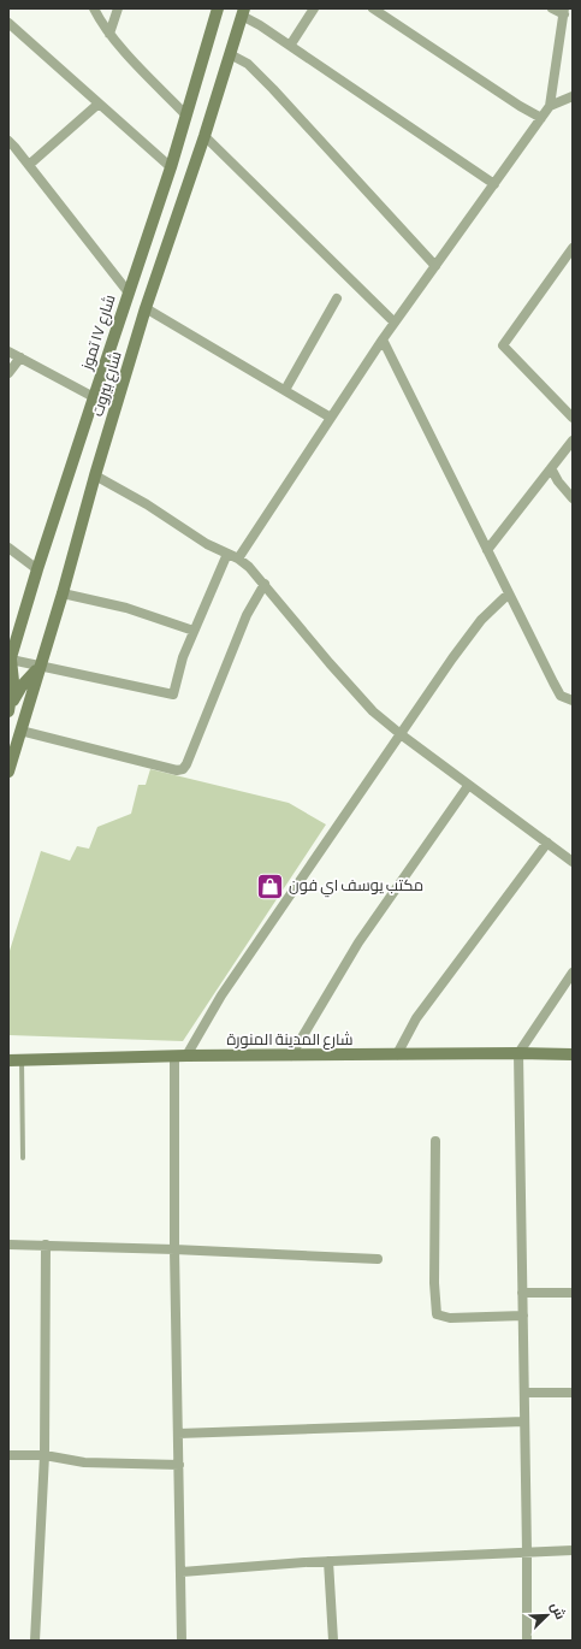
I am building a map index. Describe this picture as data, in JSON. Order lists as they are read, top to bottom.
{
  "streets": {
    "main road": ["شارع ١٧ تموز", "شارع بيروت", "شارع المدينة المنورة"]
  },
  "places": {
    "shop": ["مكتب يوسف اي فون"]
  },
  "north": "top right"
}
